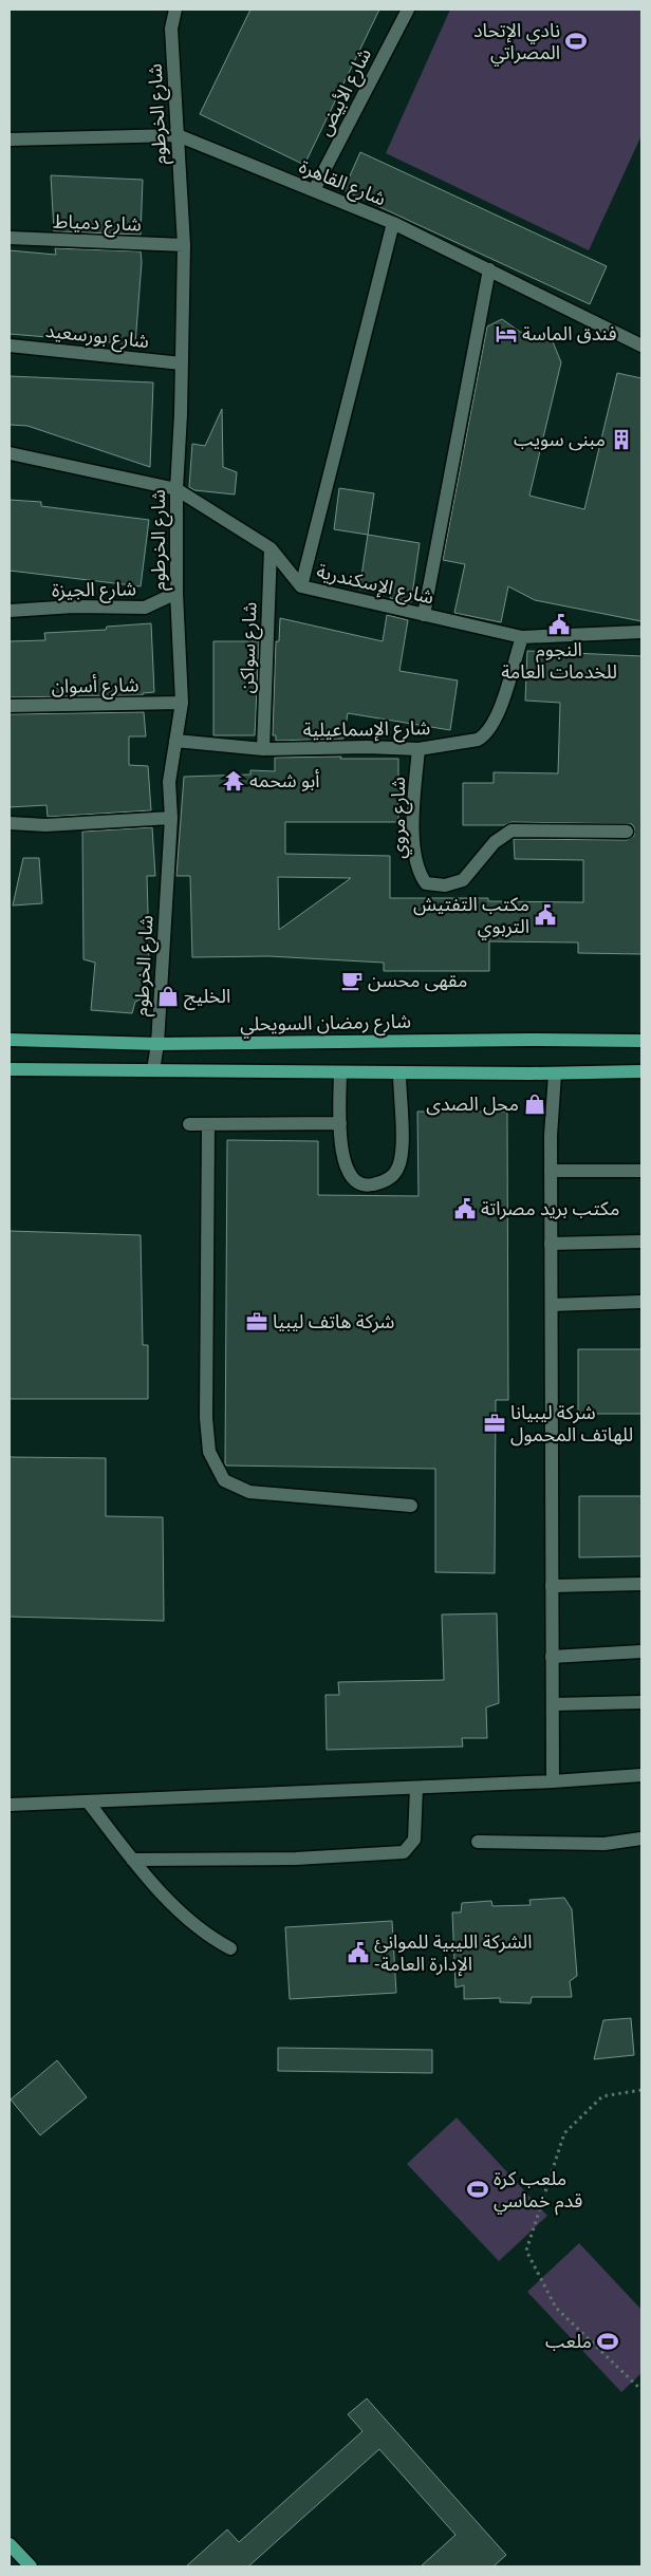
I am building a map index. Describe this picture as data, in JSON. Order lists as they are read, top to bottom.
{
  "streets": {
    "main road": ["شارع رمضان السويحلي"],
    "street": [
      "شارع الأبيض",
      "شارع الخرطوم",
      "شارع القاهرة",
      "شارع دمياط",
      "شارع بورسعيد",
      "شارع الإسكندرية",
      "شارع الجيزة",
      "شارع سواكن",
      "شارع أسوان",
      "شارع الإسماعيلية",
      "شارع مروي"
    ]
  },
  "crossings": [
    ["شارع الأبيض", "شارع القاهرة"],
    ["شارع الخرطوم", "شارع القاهرة"],
    ["شارع الخرطوم", "شارع دمياط"],
    ["شارع الخرطوم", "شارع بورسعيد"],
    ["شارع الخرطوم", "شارع الإسكندرية"],
    ["شارع الخرطوم", "شارع الجيزة"],
    ["شارع الخرطوم", "شارع أسوان"],
    ["شارع الخرطوم", "شارع الإسماعيلية"],
    ["شارع الخرطوم", "شارع رمضان السويحلي"],
    ["شارع الإسكندرية", "شارع سواكن"],
    ["شارع الإسكندرية", "شارع الإسماعيلية"],
    ["شارع سواكن", "شارع الإسماعيلية"],
    ["شارع الإسماعيلية", "شارع مروي"]
  ],
  "places": {
    "sports": ["نادي الإتحاد المصراتي", "ملعب كرة قدم خماسي", "ملعب"],
    "hotel": ["فندق الماسة"],
    "building": ["مبنى سويب"],
    "public building": [
      "النجوم للخدمات العامة",
      "مكتب التفتيش التربوي",
      "مكتب بريد مصراتة",
      "الشركة الليبية للموانئ -الإدارة العامة"
    ],
    "temple": ["أبو شحمه"],
    "cafe": ["مقهى محسن"],
    "shop": ["الخليج", "محل الصدى"],
    "office": ["شركة هاتف ليبيا", "شركة ليبيانا للهاتف المحمول"]
  }
}
